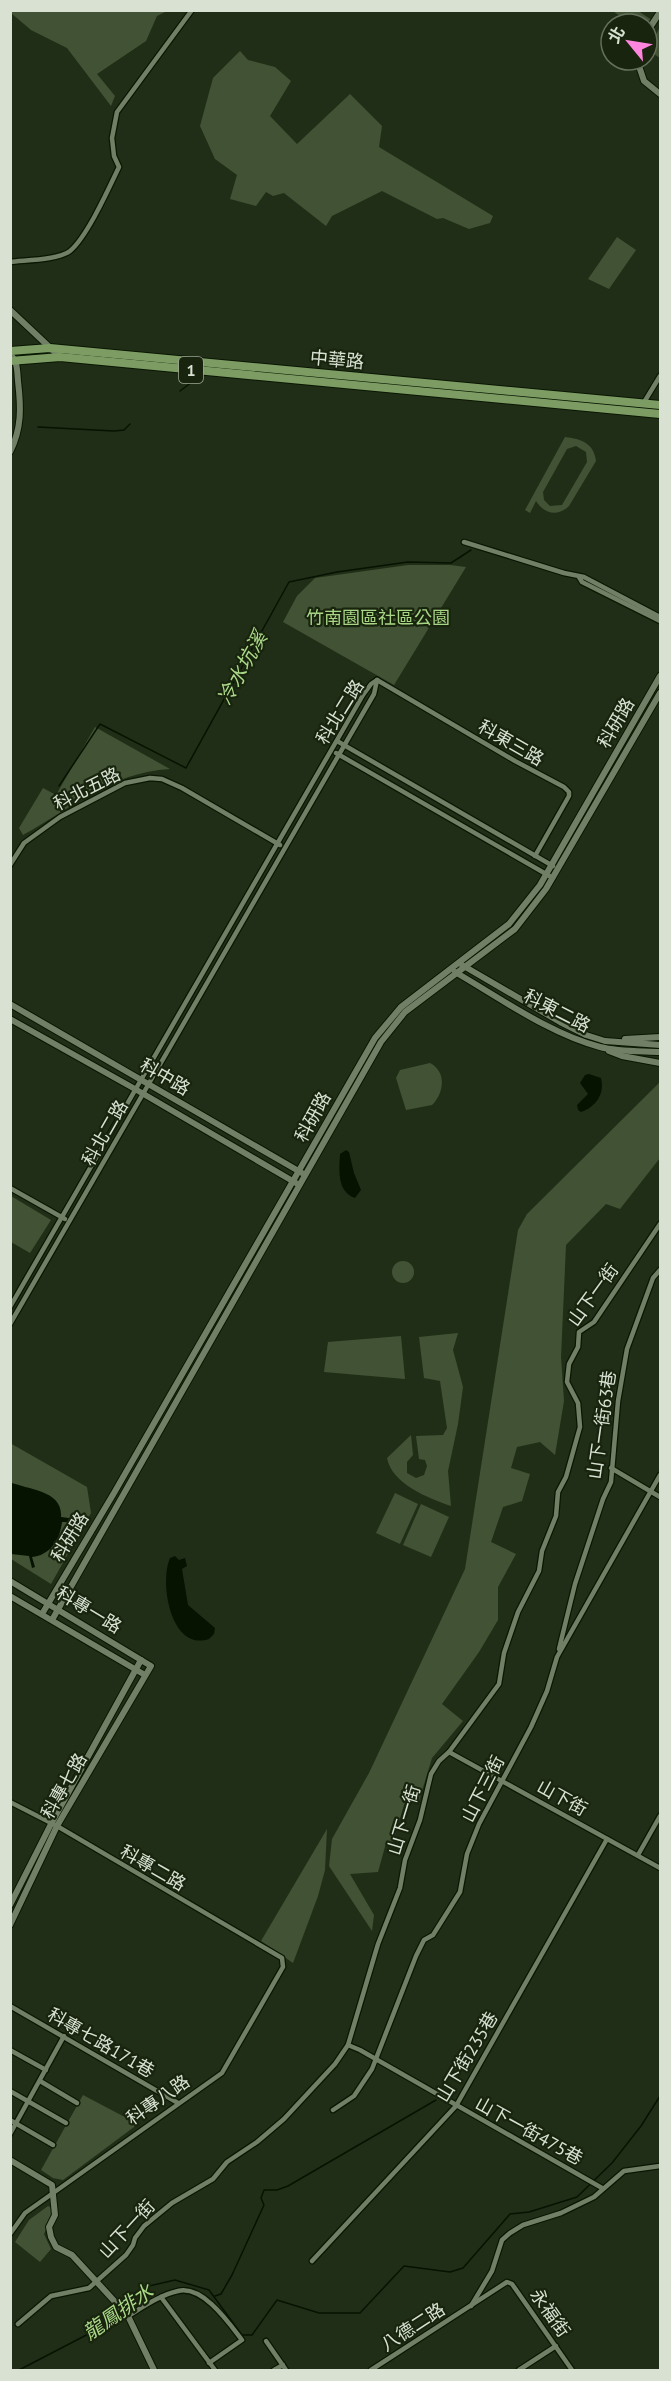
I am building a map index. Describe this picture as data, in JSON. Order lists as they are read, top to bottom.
{
  "streets": {
    "main road": ["中華路", "1"],
    "street": [
      "科北二路",
      "科研路",
      "科東三路",
      "科北五路",
      "科東二路",
      "科中路",
      "山下一街",
      "山下一街63巷",
      "科專一路",
      "科專七路",
      "山下三街",
      "山下街",
      "科專二路",
      "科專七路171巷",
      "山下街235巷",
      "科專八路",
      "山下一街475巷",
      "永福街",
      "八德二路"
    ]
  },
  "crossings": [
    ["科北二路", "科東三路"],
    ["科北二路", "科北五路"],
    ["科北二路", "科中路"],
    ["科研路", "科東二路"],
    ["科研路", "科中路"],
    ["科研路", "科專一路"],
    ["山下一街", "山下街"],
    ["山下一街", "山下一街475巷"],
    ["山下一街63巷", "山下三街"],
    ["科專一路", "科專七路"],
    ["科專七路", "科專二路"],
    ["山下三街", "山下街"],
    ["山下三街", "山下一街475巷"],
    ["山下街", "山下街235巷"],
    ["科專二路", "科專八路"],
    ["科專七路171巷", "科專八路"],
    ["山下街235巷", "山下一街475巷"],
    ["永福街", "八德二路"]
  ],
  "water": ["冷水坑溪", "龍鳳排水"],
  "parks": ["竹南園區社區公園"],
  "north": "top left"
}
